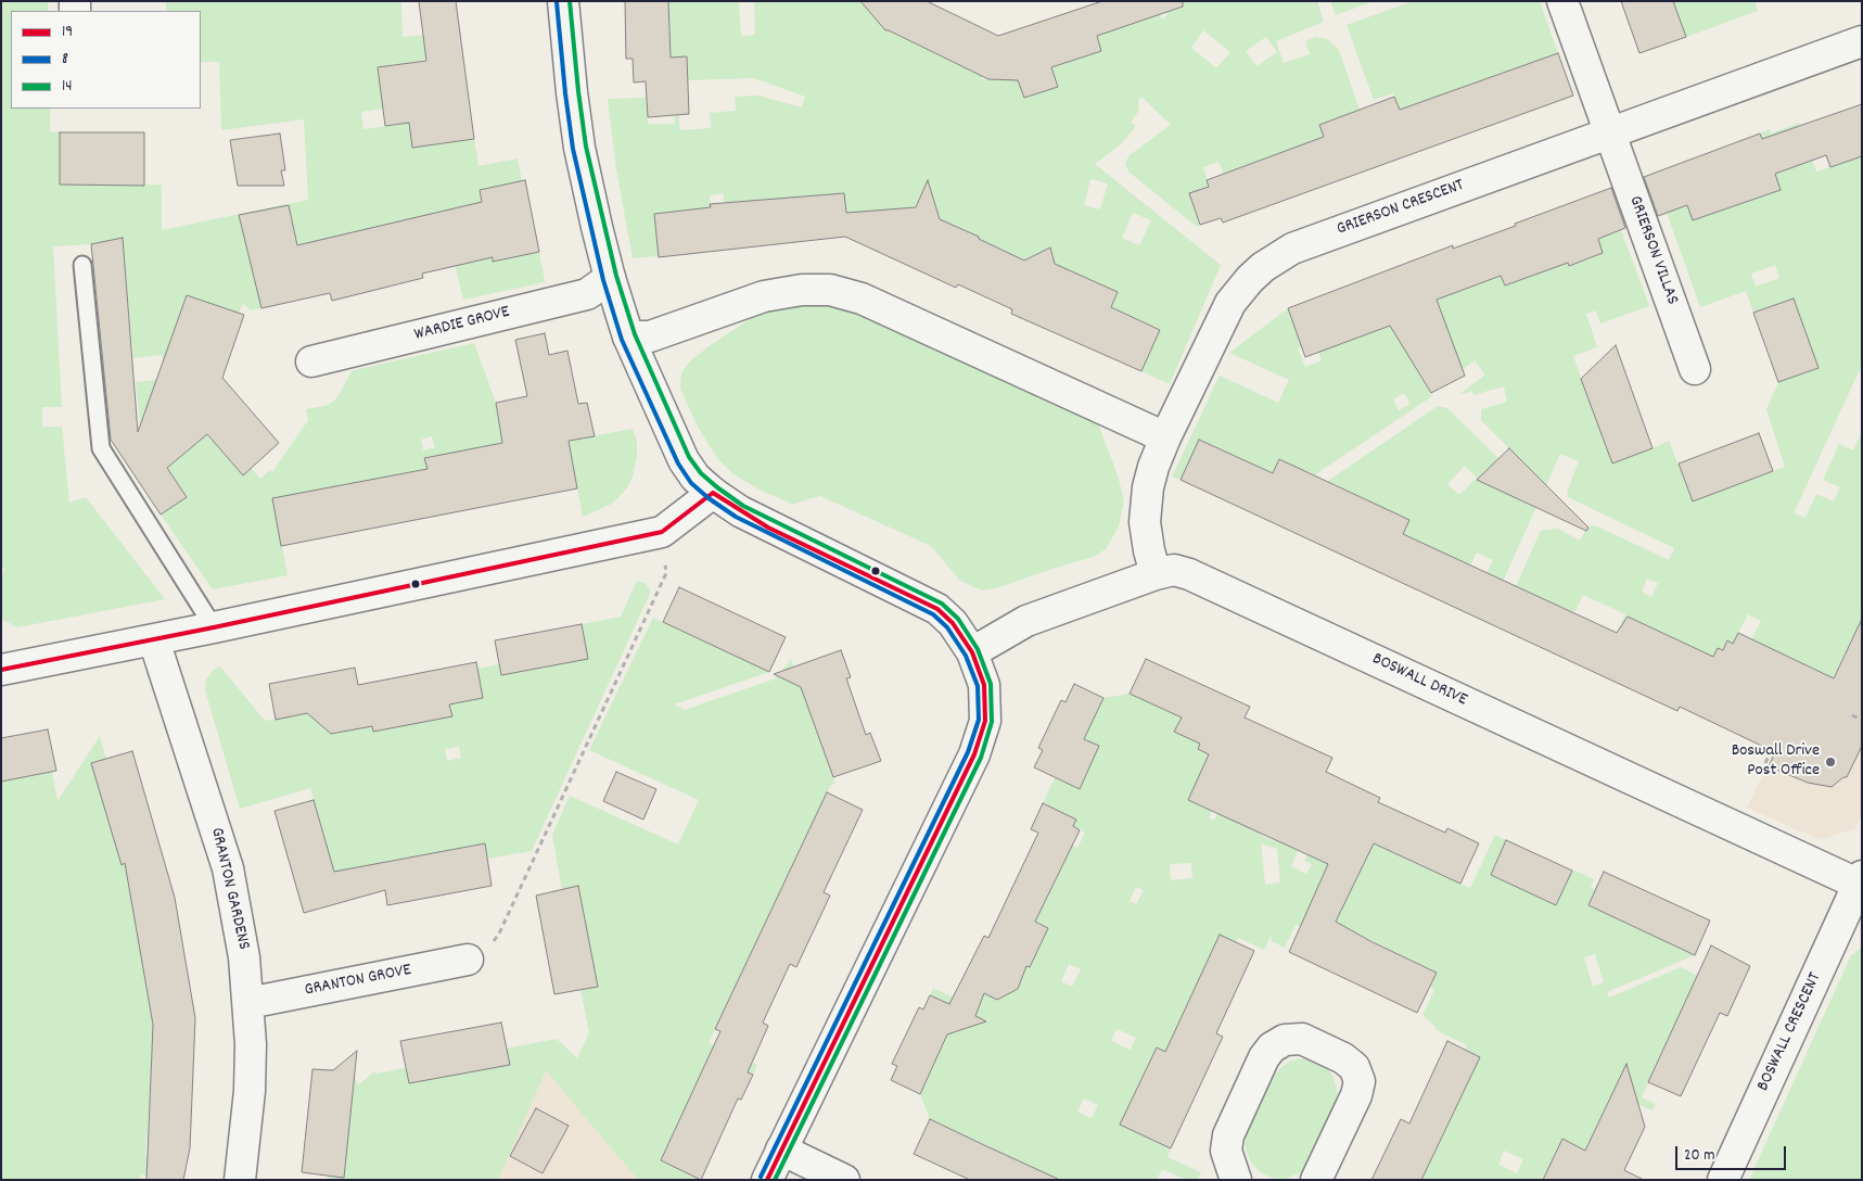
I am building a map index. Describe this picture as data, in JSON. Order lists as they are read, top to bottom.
{
  "streets": {
    "street": [
      "GRIERSON CRESCENT",
      "GRIERSON VILLAS",
      "WARDIE GROVE",
      "BOSWALL DRIVE",
      "GRANTON GARDENS",
      "GRANTON GROVE",
      "BOSWALL CRESCENT"
    ]
  },
  "crossings": [
    ["GRIERSON CRESCENT", "GRIERSON VILLAS"],
    ["GRIERSON CRESCENT", "BOSWALL DRIVE"],
    ["BOSWALL DRIVE", "BOSWALL CRESCENT"],
    ["GRANTON GARDENS", "GRANTON GROVE"]
  ],
  "places": ["Boswall Drive Post Office"],
  "lines": ["transit line 14", "transit line 8", "transit line 19"],
  "legend": ["19", "8", "14"],
  "scale_bar": "20 m"
}
